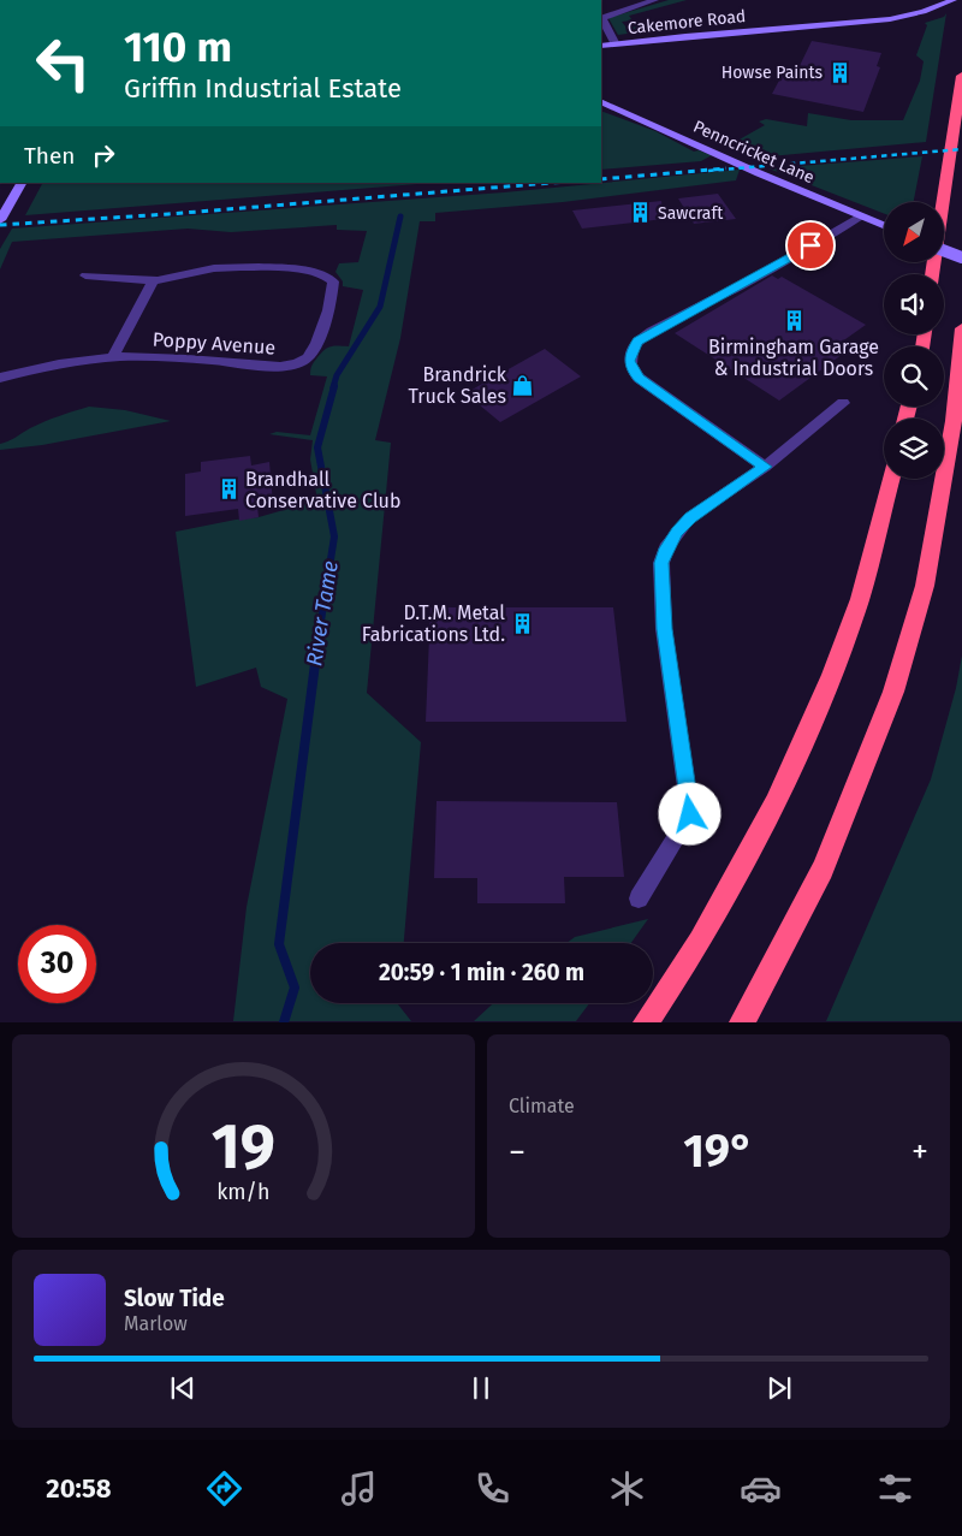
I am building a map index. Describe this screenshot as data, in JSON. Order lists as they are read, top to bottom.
{
  "streets": {
    "main road": ["Cakemore Road", "Penncricket Lane"],
    "street": ["Poppy Avenue"]
  },
  "water": ["River Tame"],
  "places": {
    "building": [
      "Howse Paints",
      "Sawcraft",
      "Birmingham Garage & Industrial Doors",
      "Brandhall Conservative Club",
      "D.T.M. Metal Fabrications Ltd."
    ],
    "shop": ["Brandrick Truck Sales"]
  },
  "north": "bottom left",
  "page": {
    "turn": ["110 m", "Griffin Industrial Estate"],
    "then": "Then",
    "limit": "30",
    "trip": "20:59 · 1 min · 260 m",
    "tile": "Climate",
    "heat": ["−", "19°", "+"],
    "song": ["Slow Tide", "Marlow"],
    "tabs": "20:58",
    "gauge": ["19", "km/h"]
  }
}
